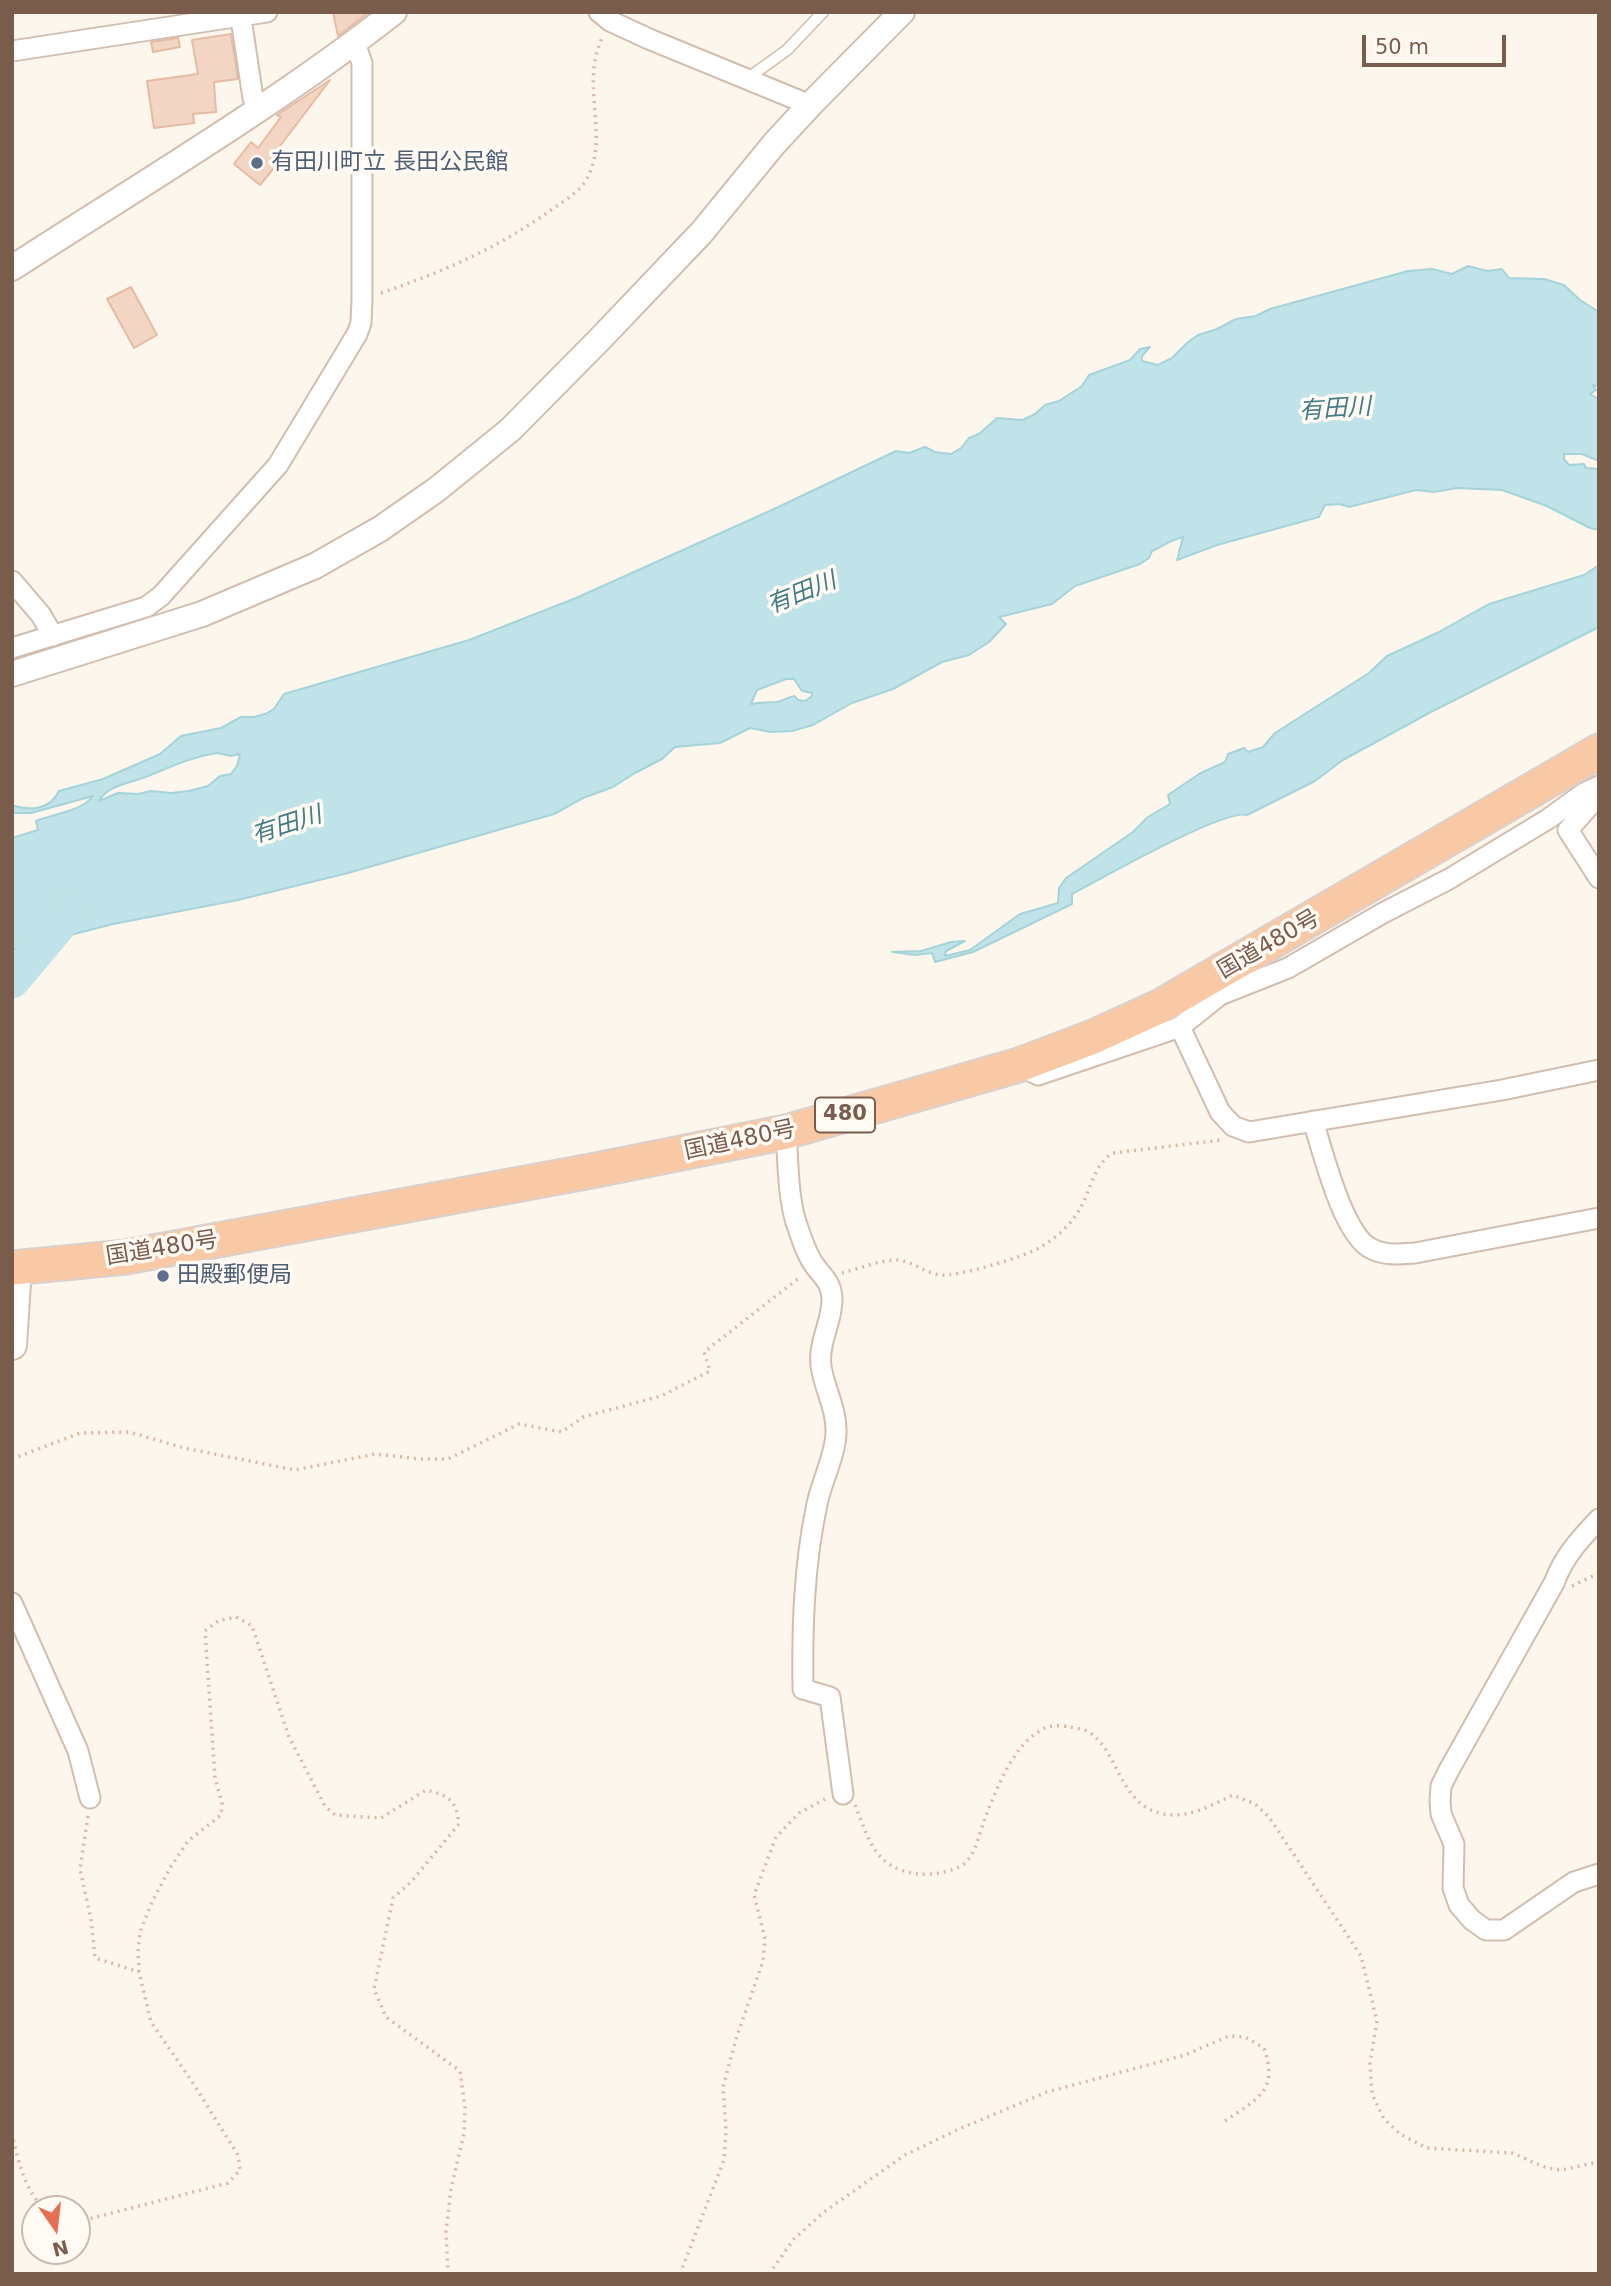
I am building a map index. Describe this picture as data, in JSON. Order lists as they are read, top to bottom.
{
  "streets": {
    "highway": ["国道480号", "480"]
  },
  "water": ["有田川"],
  "places": ["有田川町立 長田公民館", "田殿郵便局"],
  "scale_bar": "50 m",
  "north": "bottom"
}
